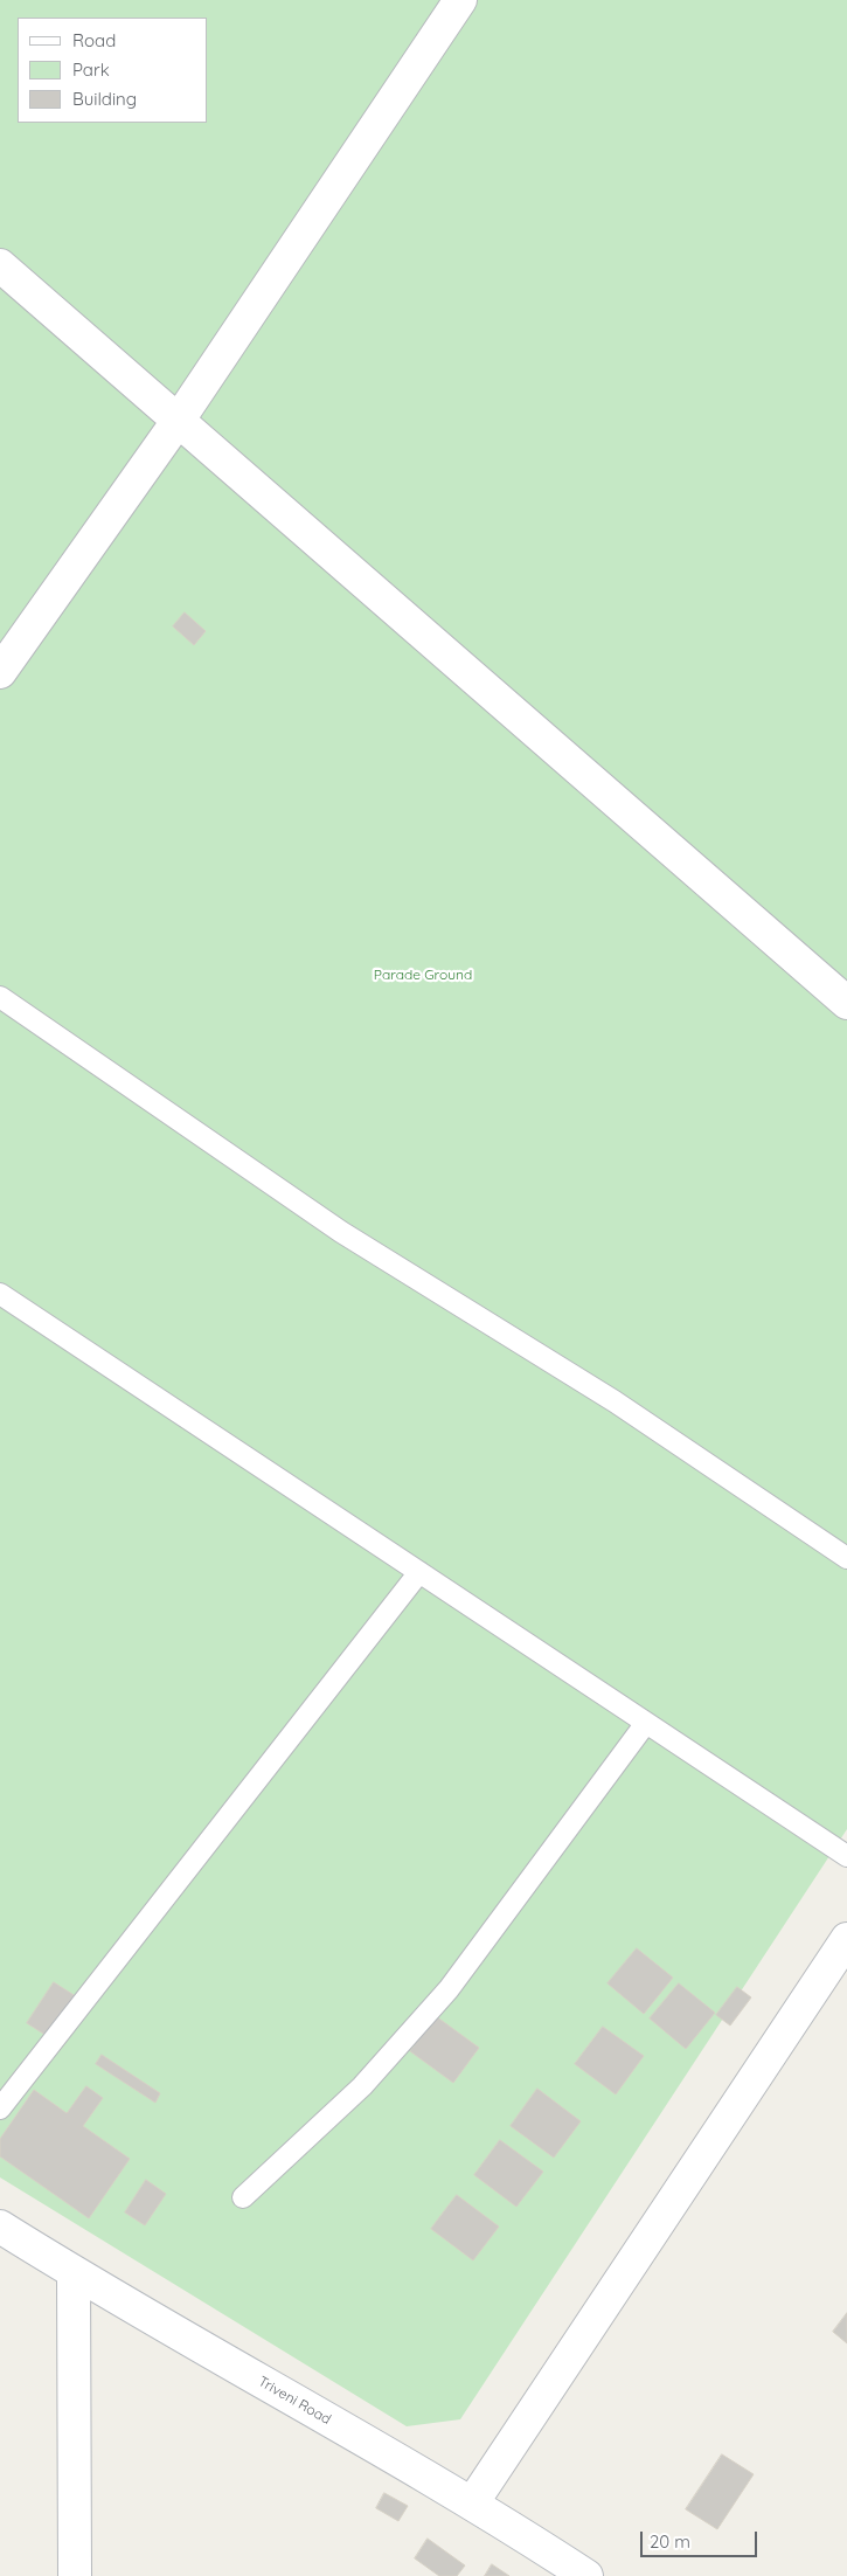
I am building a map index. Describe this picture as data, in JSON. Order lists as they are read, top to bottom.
{
  "streets": {
    "street": ["Triveni Road"]
  },
  "parks": ["Parade Ground"],
  "legend": ["Road", "Park", "Building"],
  "scale_bar": "20 m"
}
